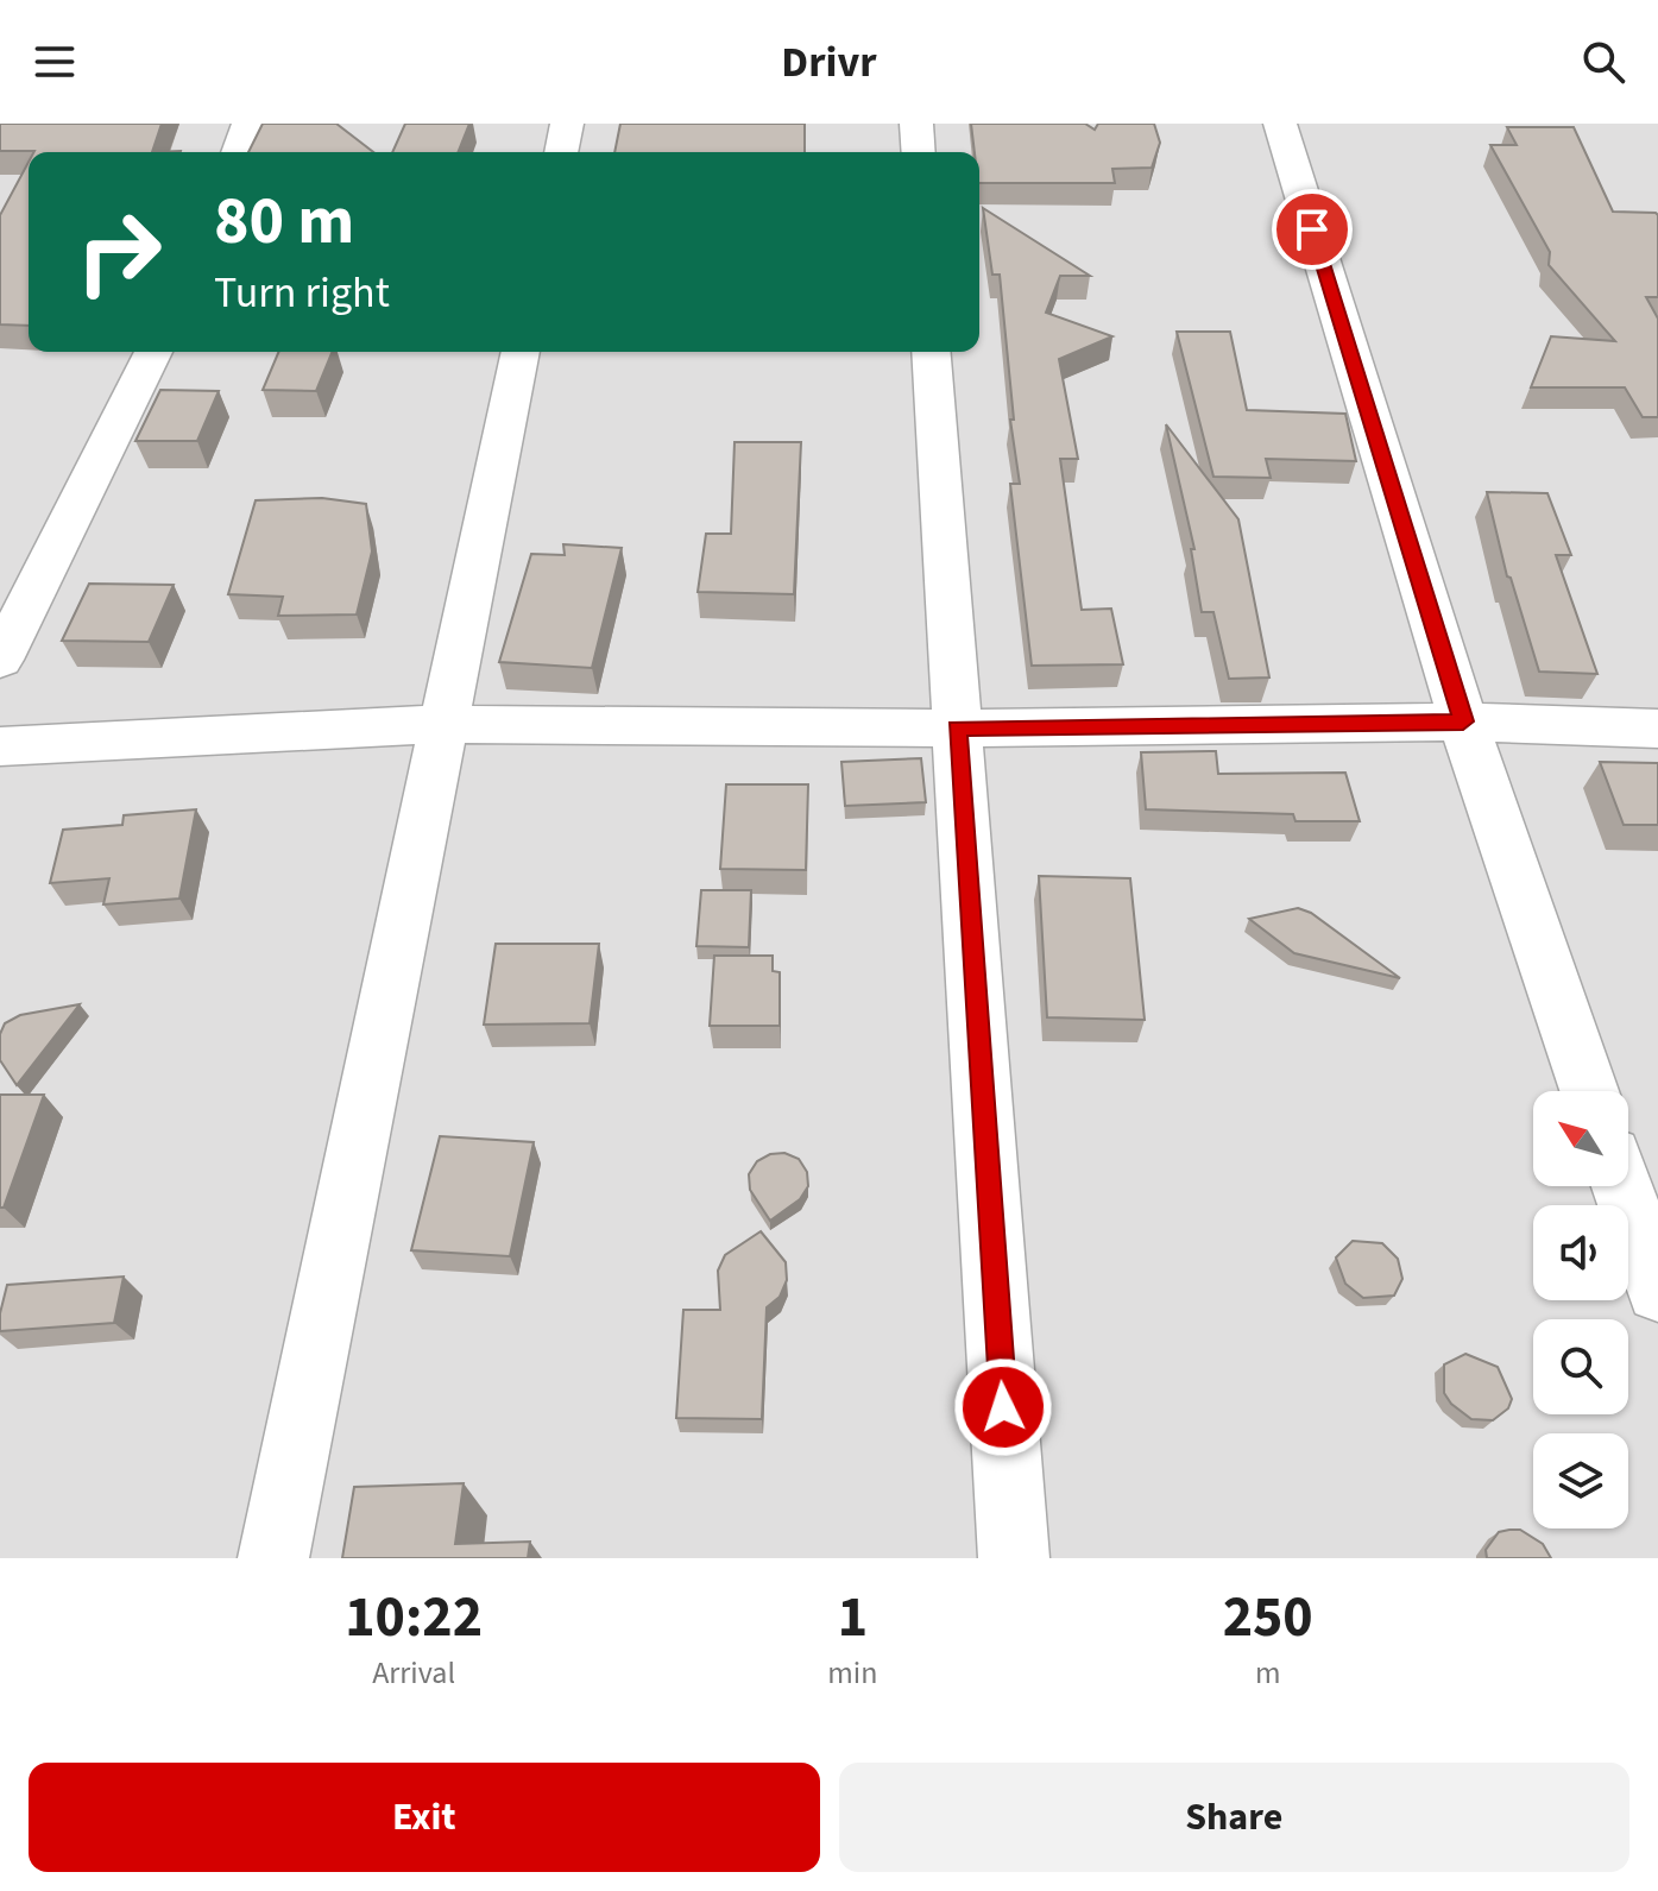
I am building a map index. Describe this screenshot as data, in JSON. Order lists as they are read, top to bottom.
{
  "north": "top left",
  "page": {
    "header": "Drivr",
    "turn": ["80 m", "Turn right"],
    "eta": [
      "10:22",
      "Arrival",
      "1",
      "min",
      "250",
      "m"
    ],
    "buttons": ["Exit", "Share"]
  }
}
